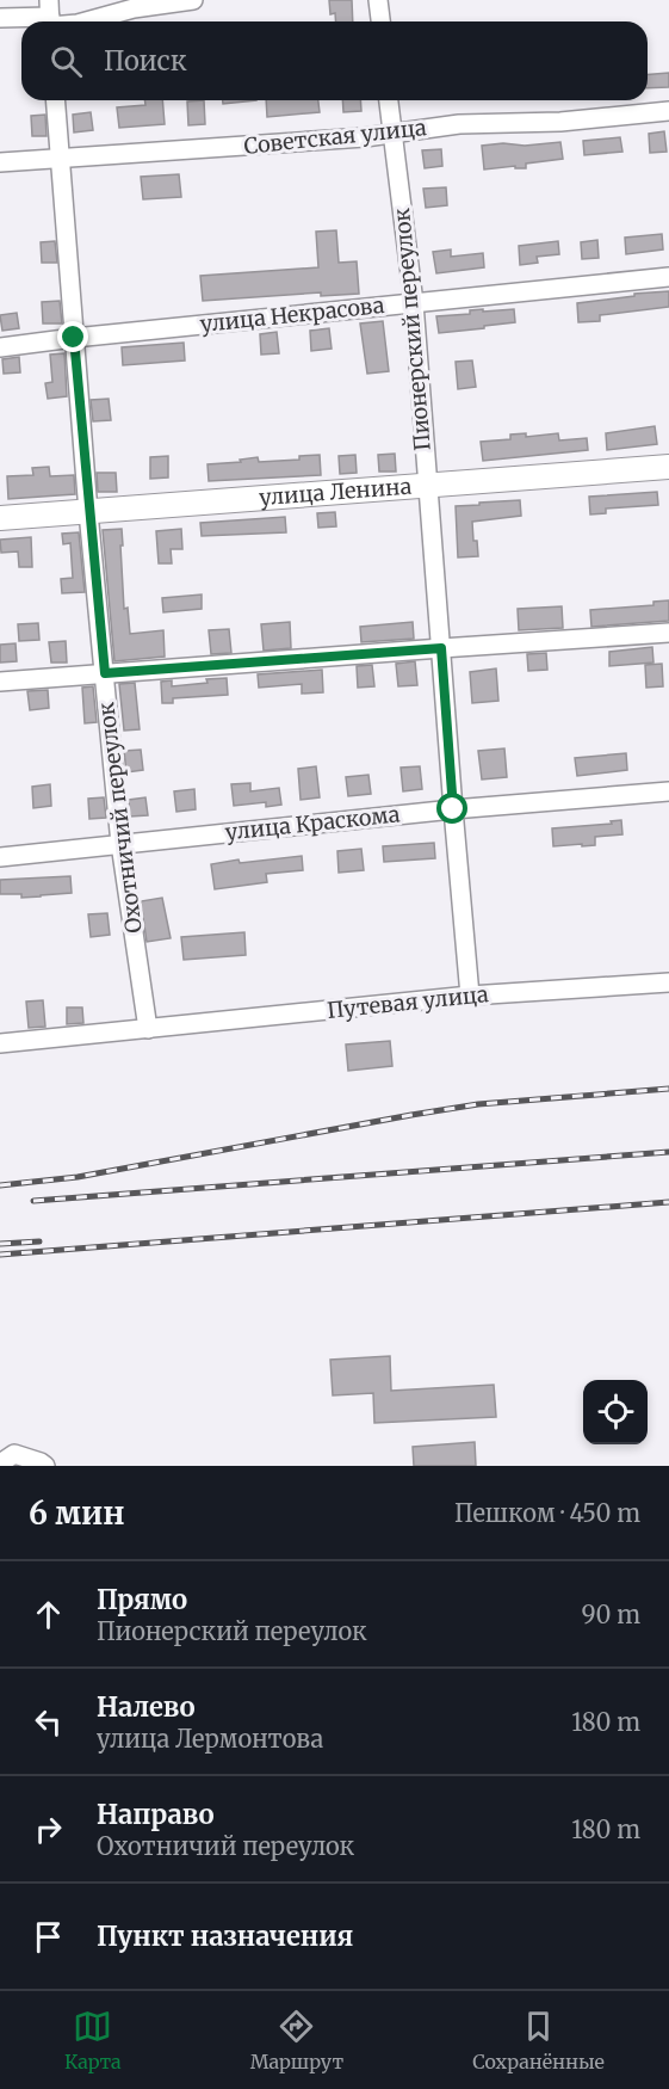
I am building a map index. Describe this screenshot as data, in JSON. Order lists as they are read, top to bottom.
{
  "streets": {
    "main road": ["улица Ленина"],
    "street": [
      "Советская улица",
      "улица Некрасова",
      "Пионерский переулок",
      "Охотничий переулок",
      "улица Краскома",
      "Путевая улица"
    ]
  },
  "crossings": [
    ["Советская улица", "Пионерский переулок"],
    ["Советская улица", "Охотничий переулок"],
    ["улица Некрасова", "Пионерский переулок"],
    ["улица Некрасова", "Охотничий переулок"],
    ["Пионерский переулок", "улица Ленина"],
    ["Пионерский переулок", "улица Краскома"],
    ["Пионерский переулок", "Путевая улица"],
    ["улица Ленина", "Охотничий переулок"],
    ["Охотничий переулок", "улица Краскома"],
    ["Охотничий переулок", "Путевая улица"]
  ],
  "page": {
    "search": "Поиск",
    "heading": ["6 мин", "Пешком · 450 m"],
    "list": [
      ["Прямо", "Пионерский переулок", "90 m"],
      ["Налево", "улица Лермонтова", "180 m"],
      ["Направо", "Охотничий переулок", "180 m"],
      "Пункт назначения"
    ],
    "nav": ["Карта", "Маршрут", "Сохранённые"]
  }
}
